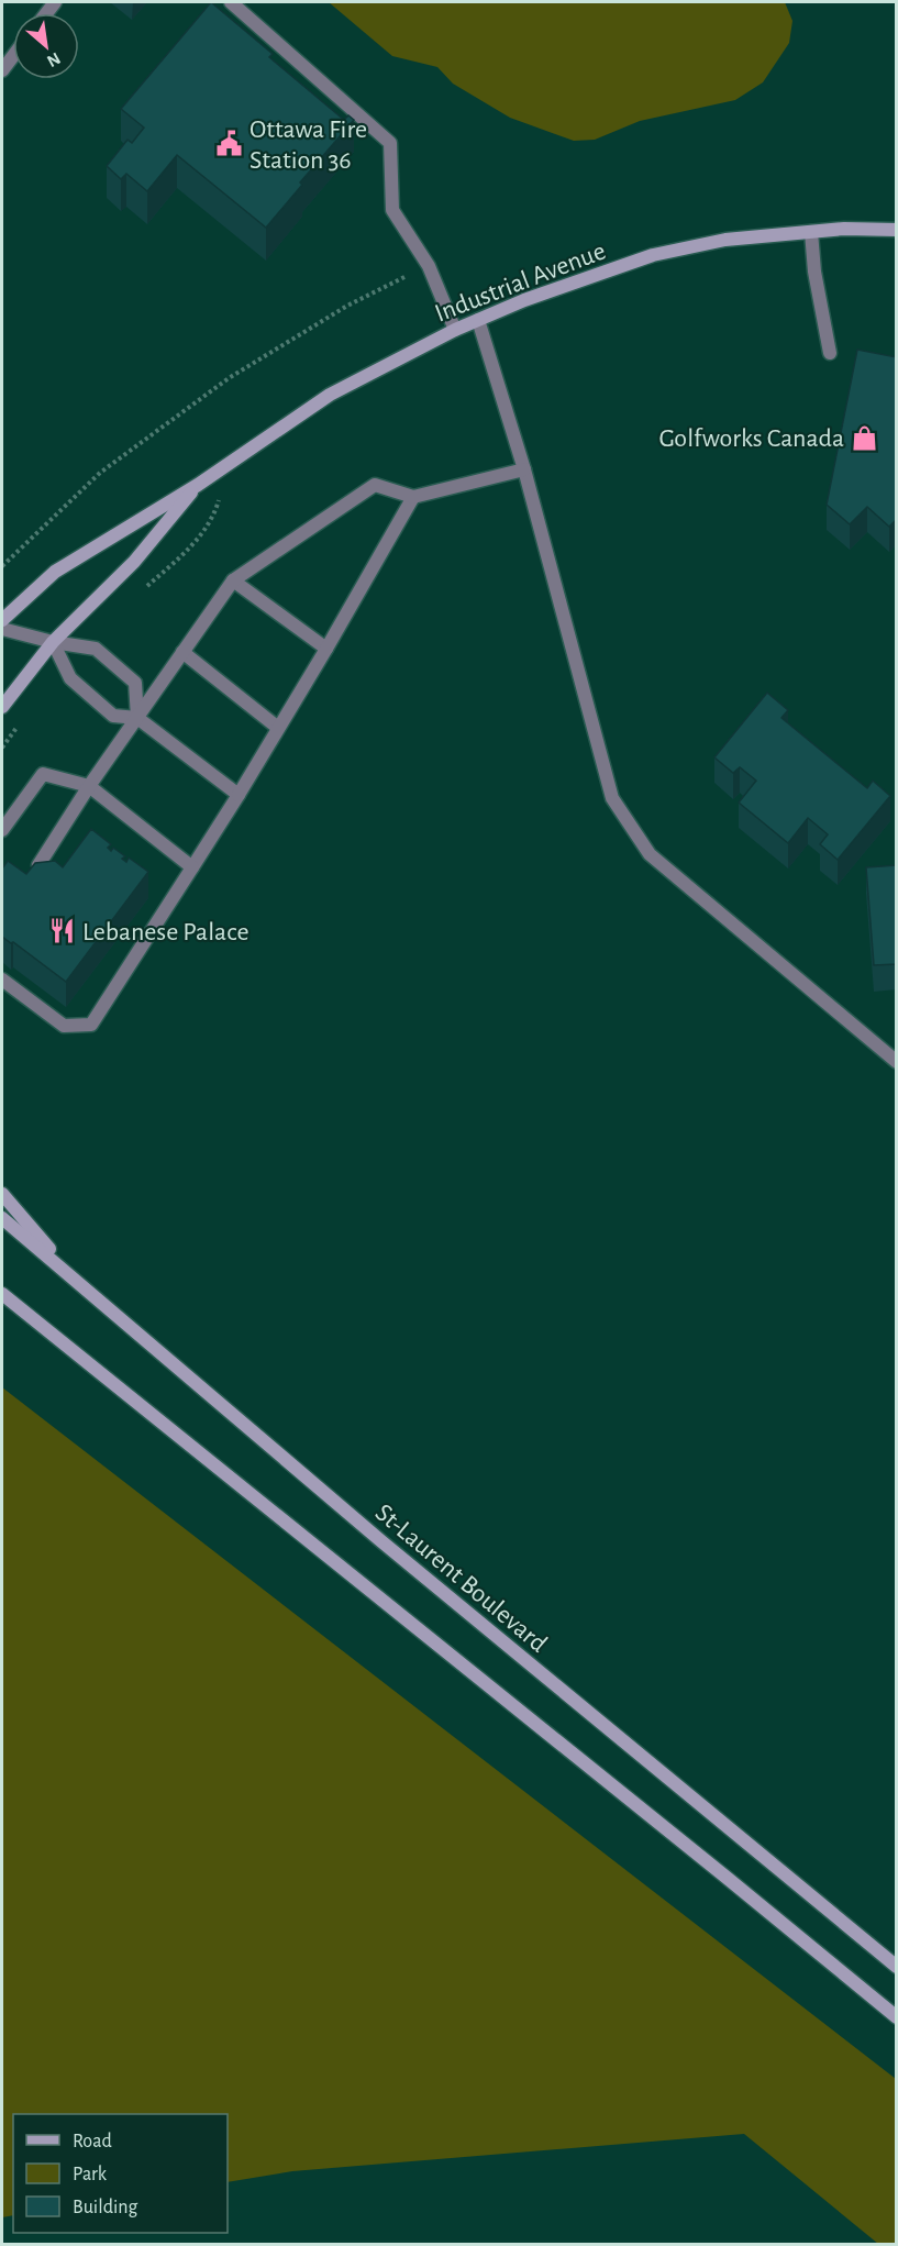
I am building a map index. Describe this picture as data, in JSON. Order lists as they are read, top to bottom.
{
  "streets": {
    "main road": ["Industrial Avenue", "St-Laurent Boulevard"]
  },
  "places": {
    "public building": ["Ottawa Fire Station 36"],
    "shop": ["Golfworks Canada"],
    "restaurant": ["Lebanese Palace"]
  },
  "legend": ["Road", "Park", "Building"],
  "north": "bottom right"
}
